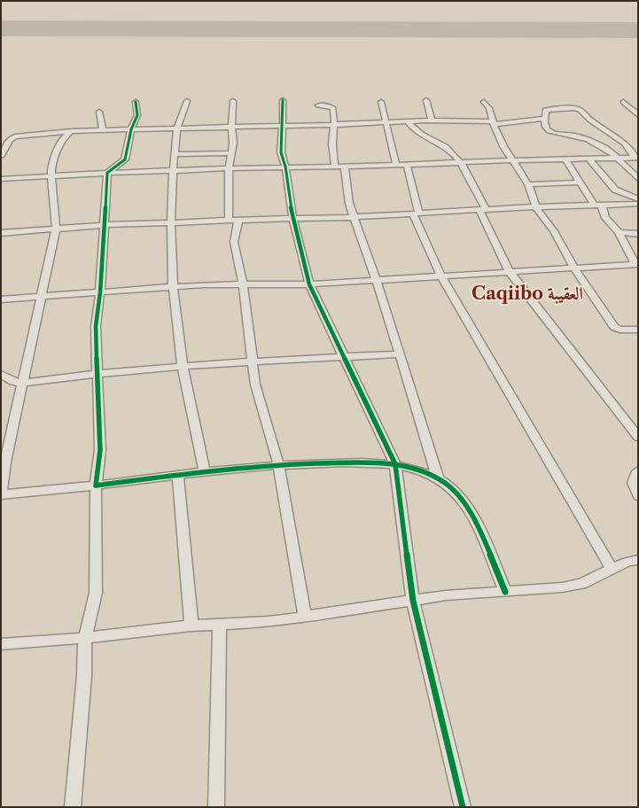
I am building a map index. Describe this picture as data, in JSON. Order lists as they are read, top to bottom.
{
  "districts": ["Caqiibo العقيبة"]
}
